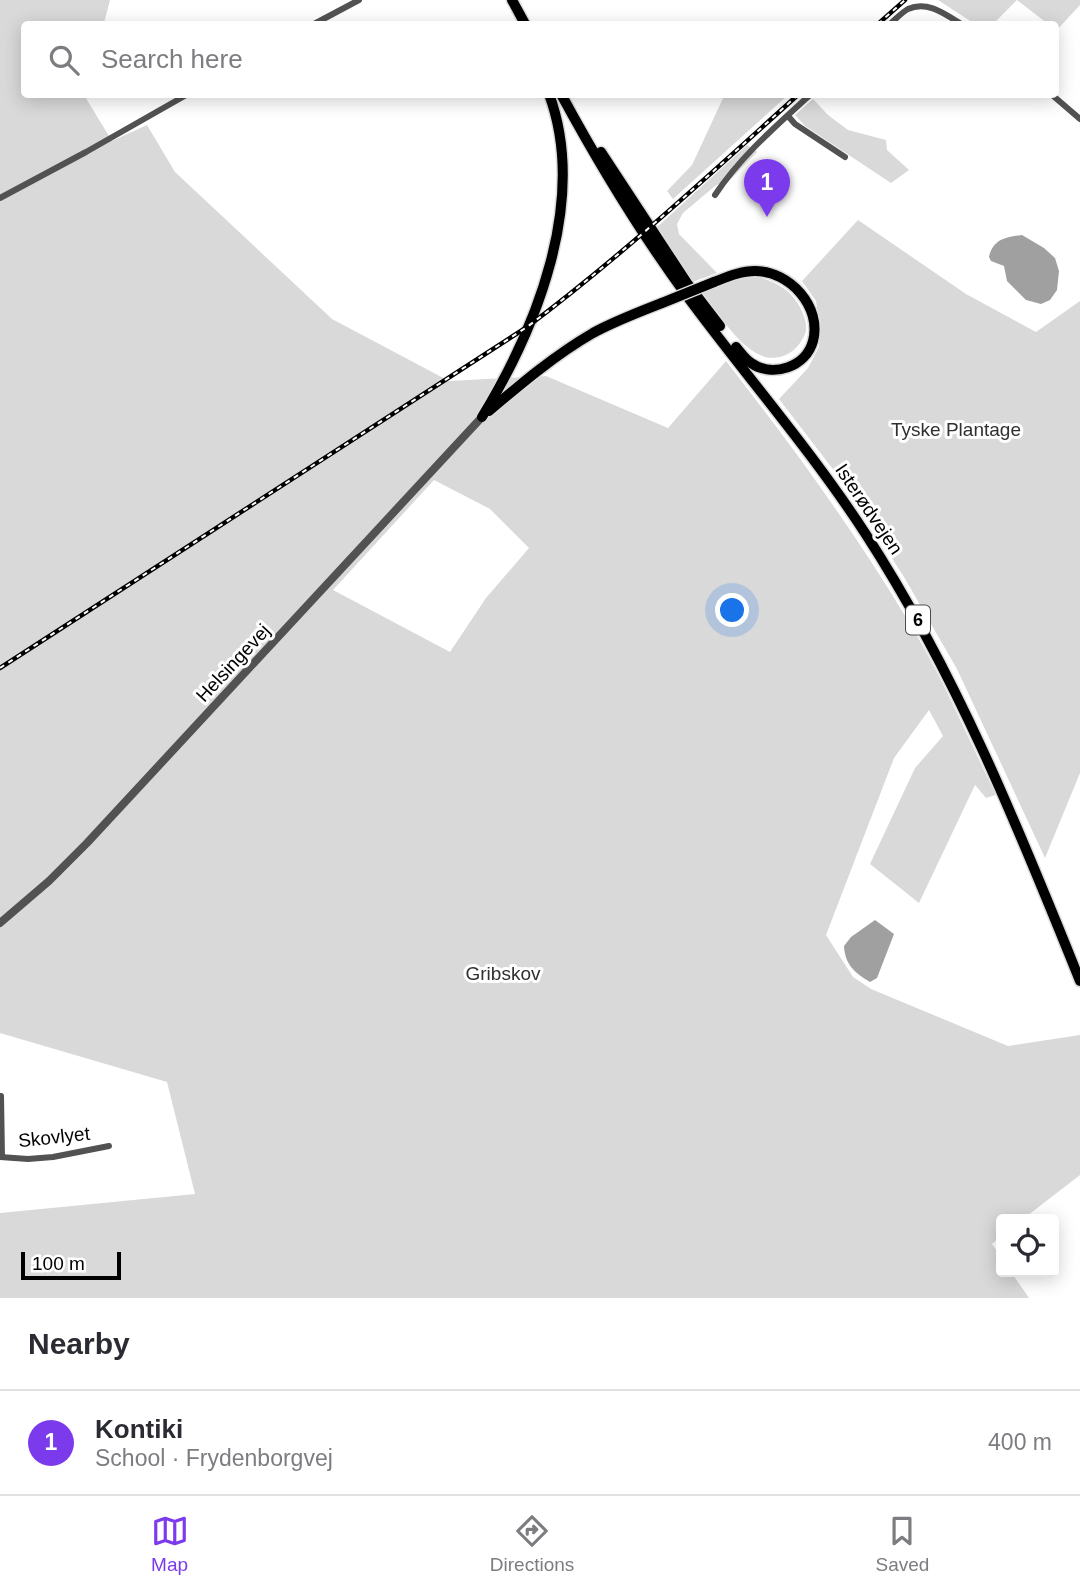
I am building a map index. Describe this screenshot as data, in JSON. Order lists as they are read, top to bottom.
{
  "streets": {
    "highway": ["Isterødvejen", "6"],
    "street": ["Helsingevej", "Skovlyet"]
  },
  "parks": ["Tyske Plantage", "Gribskov"],
  "scale_bar": "100 m",
  "page": {
    "search": "Search here",
    "pins": "1",
    "scale": "100 m",
    "heading": "Nearby",
    "list": [
      {
        "mark": "1",
        "name": "Kontiki",
        "note": "School · Frydenborgvej",
        "value": "400 m"
      }
    ],
    "nav": ["Map", "Directions", "Saved"]
  }
}
